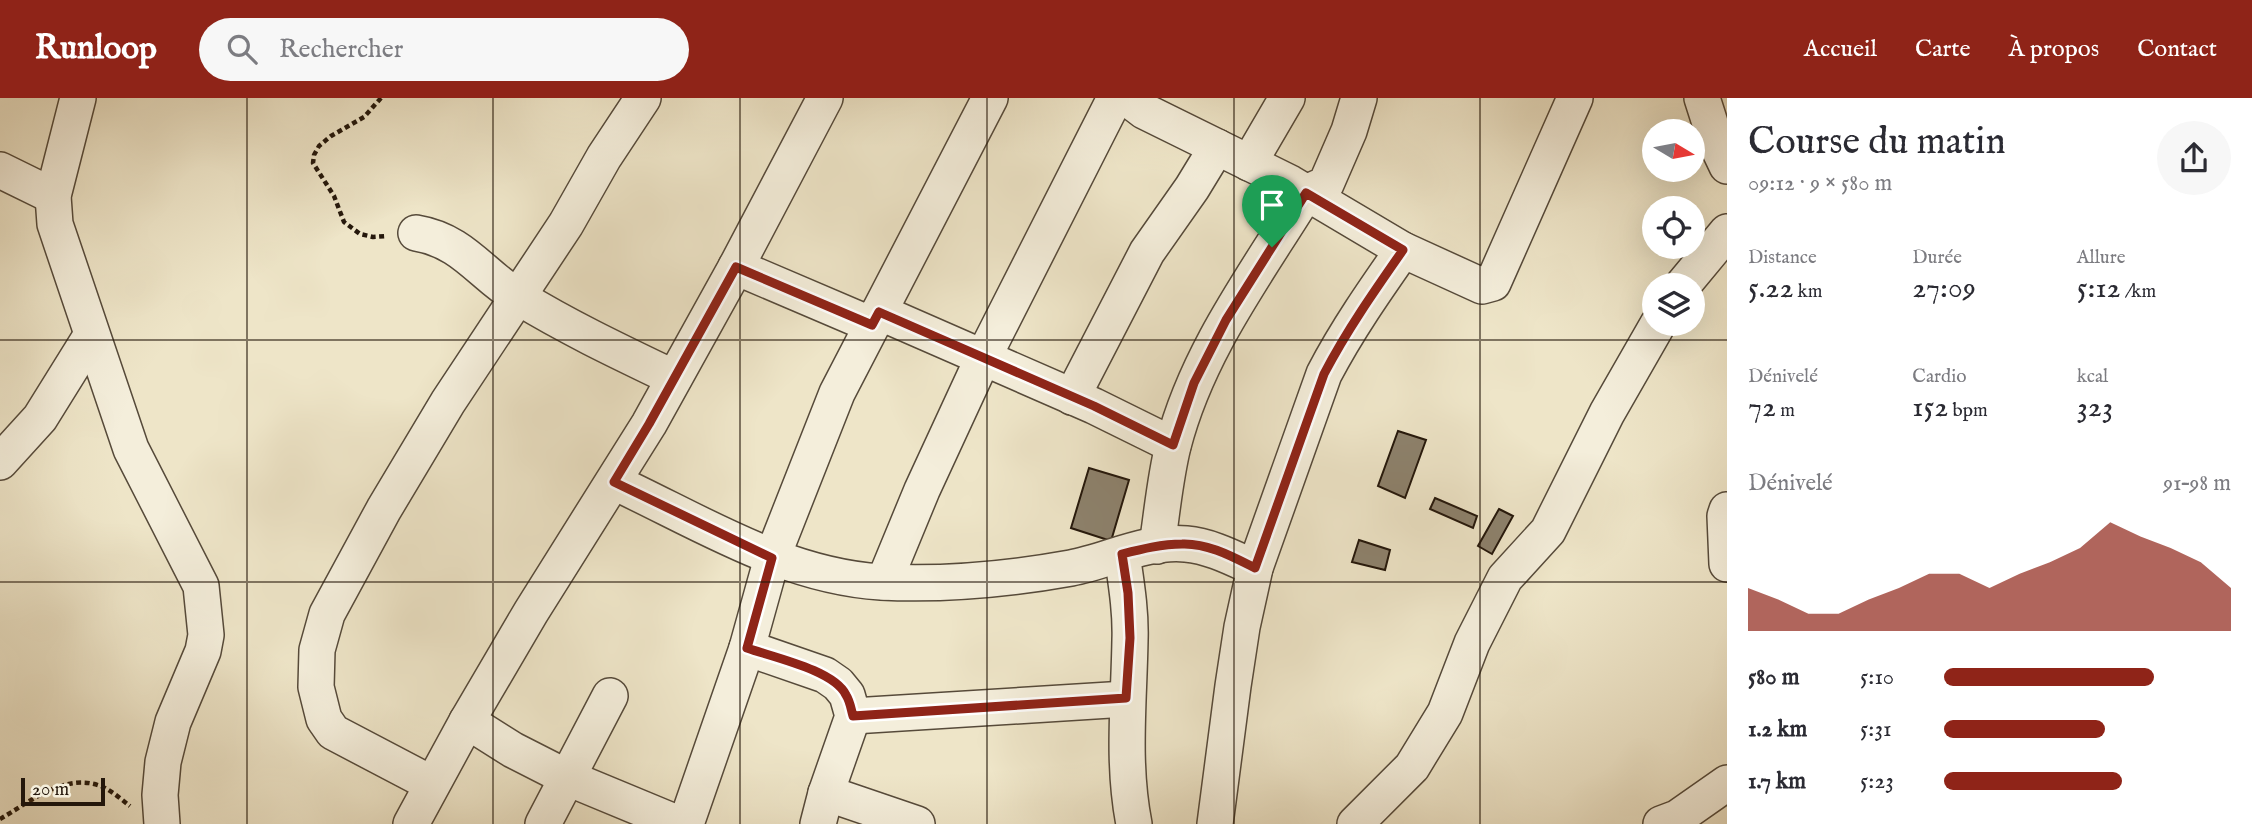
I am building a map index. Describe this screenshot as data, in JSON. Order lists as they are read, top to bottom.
{
  "scale_bar": "20 m",
  "north": "right",
  "page": {
    "header": "Runloop",
    "search": "Rechercher",
    "nav": [
      "Accueil",
      "Carte",
      "À propos",
      "Contact"
    ],
    "heading": ["Course du matin", "09:12 · 9 × 580 m"],
    "stats": [
      ["Distance", "5.22 km"],
      ["Durée", "27:09"],
      ["Allure", "5:12 /km"],
      ["Dénivelé", "72 m"],
      ["Cardio", "152 bpm"],
      ["kcal", "323"]
    ],
    "chart": ["Dénivelé", "91–98 m"],
    "list": [
      {
        "name": "580 m",
        "note": "5:10"
      },
      {
        "name": "1.2 km",
        "note": "5:31"
      },
      {
        "name": "1.7 km",
        "note": "5:23"
      }
    ],
    "scale": "20 m"
  }
}
